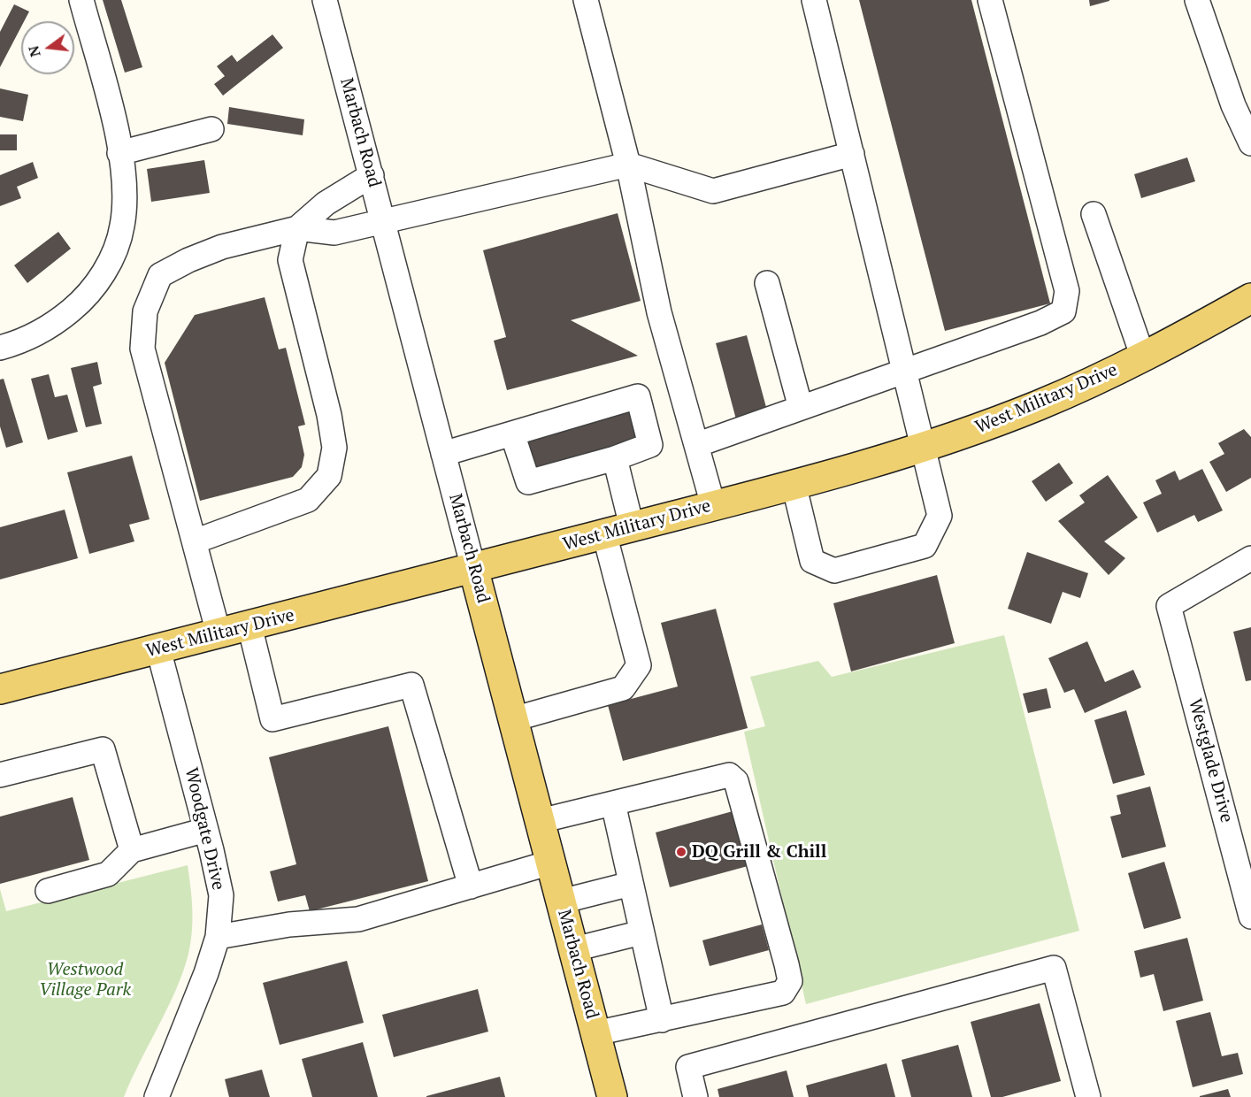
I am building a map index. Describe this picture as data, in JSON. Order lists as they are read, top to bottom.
{
  "streets": {
    "main road": ["Marbach Road", "West Military Drive"],
    "street": ["Westglade Drive", "Woodgate Drive"]
  },
  "crossings": [
    ["Marbach Road", "West Military Drive"],
    ["West Military Drive", "Woodgate Drive"]
  ],
  "parks": ["Westwood Village Park"],
  "places": ["DQ Grill & Chill"],
  "north": "left"
}
